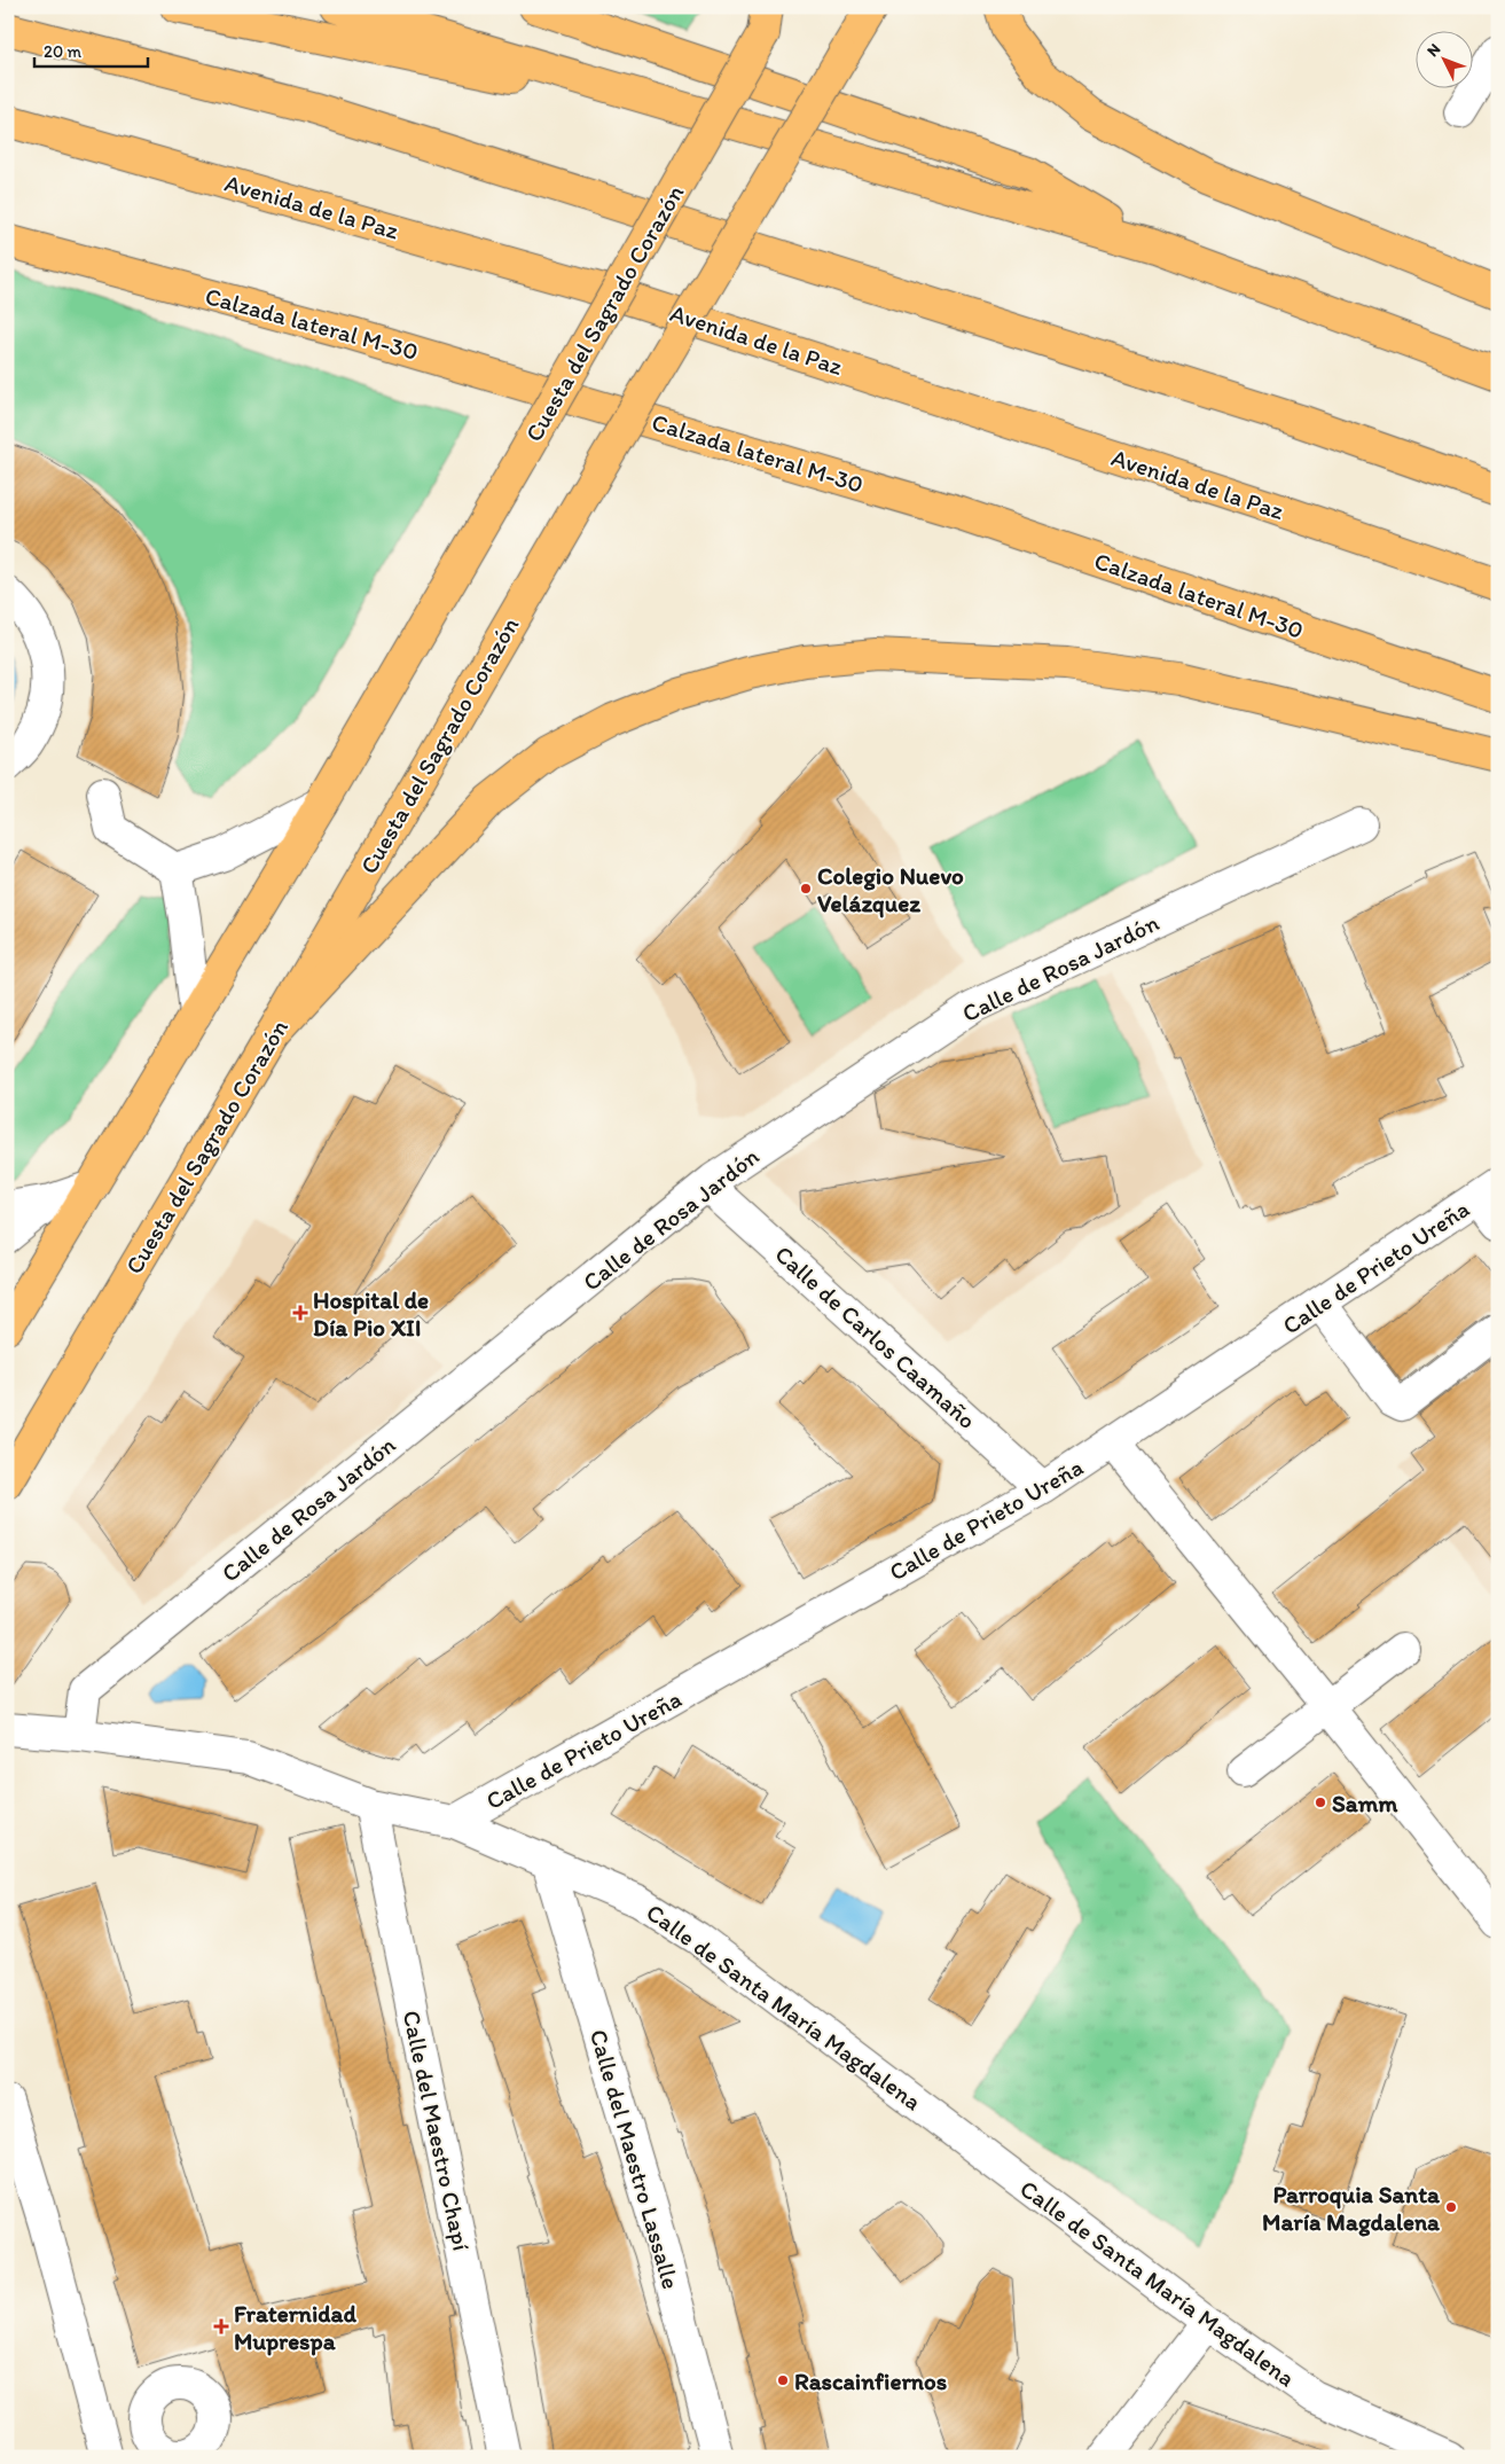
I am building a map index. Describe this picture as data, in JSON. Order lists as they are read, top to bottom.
{
  "streets": {
    "main road": ["Avenida de la Paz", "Cuesta del Sagrado Corazón", "Calzada lateral M-30"],
    "street": [
      "Calle de Rosa Jardón",
      "Calle de Prieto Ureña",
      "Calle de Carlos Caamaño",
      "Calle de Santa María Magdalena",
      "Calle del Maestro Chapí",
      "Calle del Maestro Lassalle"
    ]
  },
  "crossings": [
    ["Calle de Rosa Jardón", "Calle de Carlos Caamaño"],
    ["Calle de Rosa Jardón", "Calle de Santa María Magdalena"],
    ["Calle de Prieto Ureña", "Calle de Carlos Caamaño"],
    ["Calle de Prieto Ureña", "Calle de Santa María Magdalena"],
    ["Calle de Santa María Magdalena", "Calle del Maestro Chapí"],
    ["Calle de Santa María Magdalena", "Calle del Maestro Lassalle"]
  ],
  "places": {
    "other": [
      "Colegio Nuevo Velázquez",
      "Samm",
      "Parroquia Santa María Magdalena",
      "Rascainfiernos"
    ],
    "health": ["Hospital de Día Pio XII", "Fraternidad Muprespa"]
  },
  "scale_bar": "20 m",
  "north": "top left"
}
